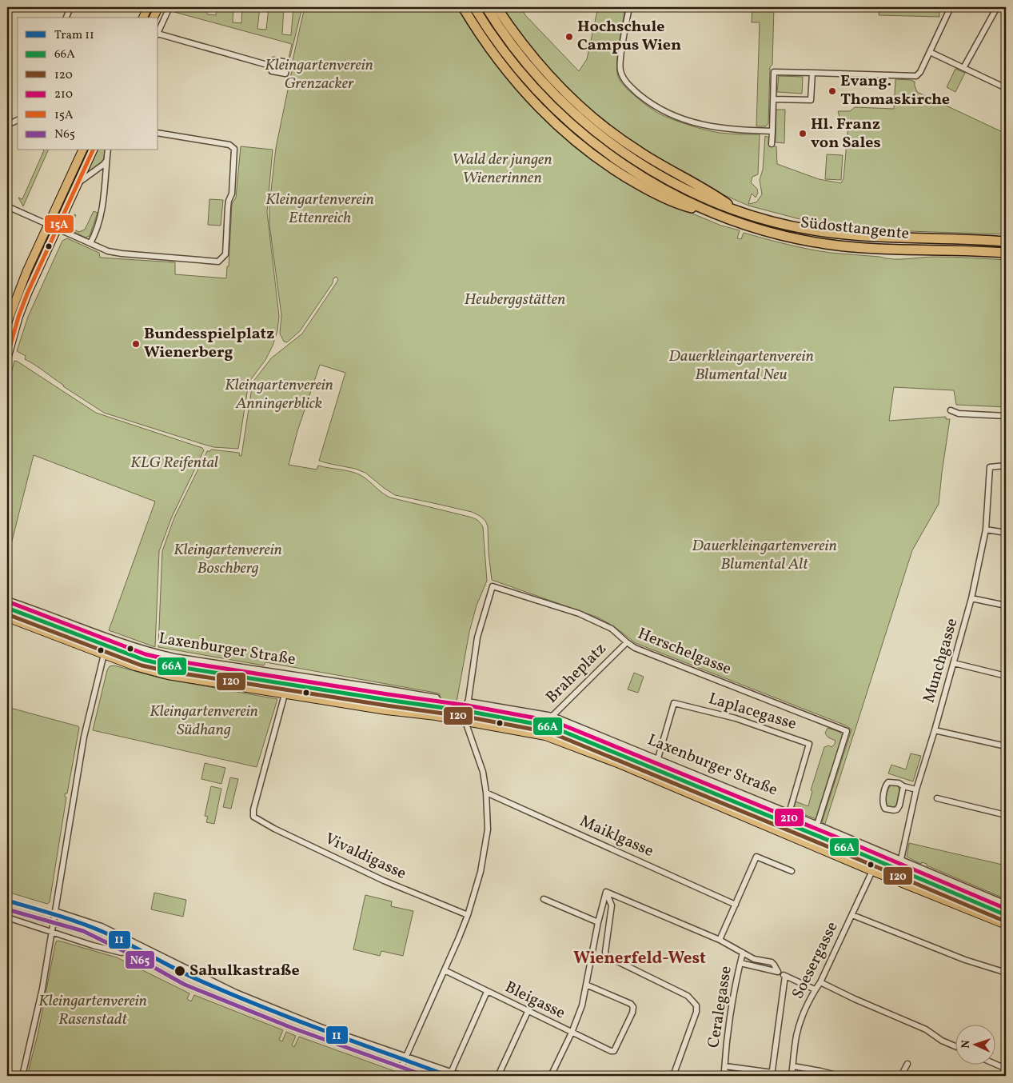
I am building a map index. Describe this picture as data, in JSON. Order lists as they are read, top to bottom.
{
  "streets": {
    "highway": ["Südosttangente"],
    "main road": ["Laxenburger Straße"],
    "street": [
      "Herschelgasse",
      "Munchgasse",
      "Braheplatz",
      "Laplacegasse",
      "Maiklgasse",
      "Vivaldigasse",
      "Soesergasse",
      "Bleigasse",
      "Ceralegasse"
    ]
  },
  "crossings": [
    ["Laxenburger Straße", "Herschelgasse"],
    ["Laxenburger Straße", "Munchgasse"],
    ["Laxenburger Straße", "Braheplatz"],
    ["Laxenburger Straße", "Laplacegasse"],
    ["Laxenburger Straße", "Vivaldigasse"],
    ["Laxenburger Straße", "Soesergasse"],
    ["Herschelgasse", "Braheplatz"]
  ],
  "districts": ["Wienerfeld-West"],
  "parks": [
    "Kleingartenverein Grenzacker",
    "Wald der jungen Wienerinnen",
    "Kleingartenverein Ettenreich",
    "Heuberggstätten",
    "Dauerkleingartenverein Blumental Neu",
    "Kleingartenverein Anningerblick",
    "KLG Reifental",
    "Dauerkleingartenverein Blumental Alt",
    "Kleingartenverein Boschberg",
    "Kleingartenverein Südhang",
    "Kleingartenverein Rasenstadt"
  ],
  "places": [
    "Hochschule Campus Wien",
    "Evang. Thomaskirche",
    "Hl. Franz von Sales",
    "Bundesspielplatz Wienerberg",
    "Sahulkastraße"
  ],
  "lines": [
    "transit line 15A",
    "transit line 210",
    "transit line 66A",
    "transit line 120",
    "tram line 11",
    "transit line N65"
  ],
  "legend": [
    "Tram 11",
    "66A",
    "120",
    "210",
    "15A",
    "N65"
  ],
  "north": "left"
}
